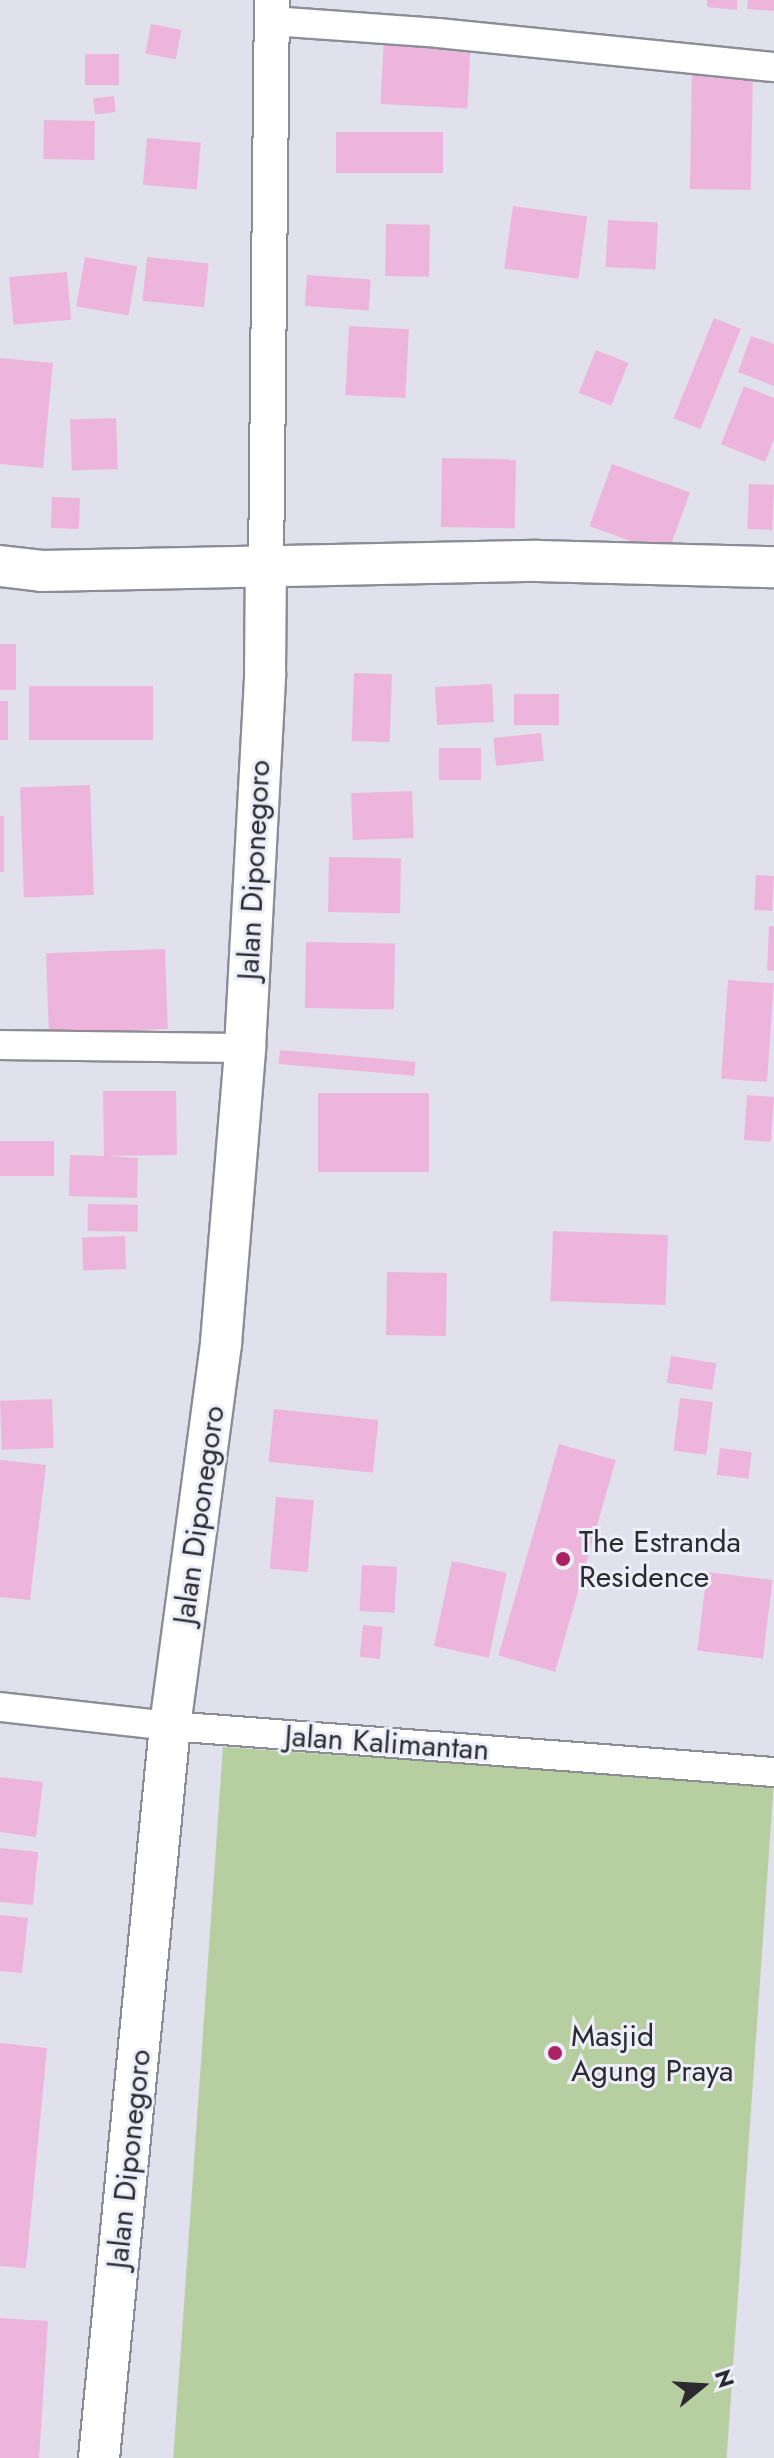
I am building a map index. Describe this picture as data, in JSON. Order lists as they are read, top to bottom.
{
  "streets": {
    "main road": ["Jalan Diponegoro"],
    "street": ["Jalan Kalimantan"]
  },
  "crossings": [
    ["Jalan Diponegoro", "Jalan Kalimantan"]
  ],
  "places": ["The Estranda Residence", "Masjid Agung Praya"],
  "north": "right"
}
